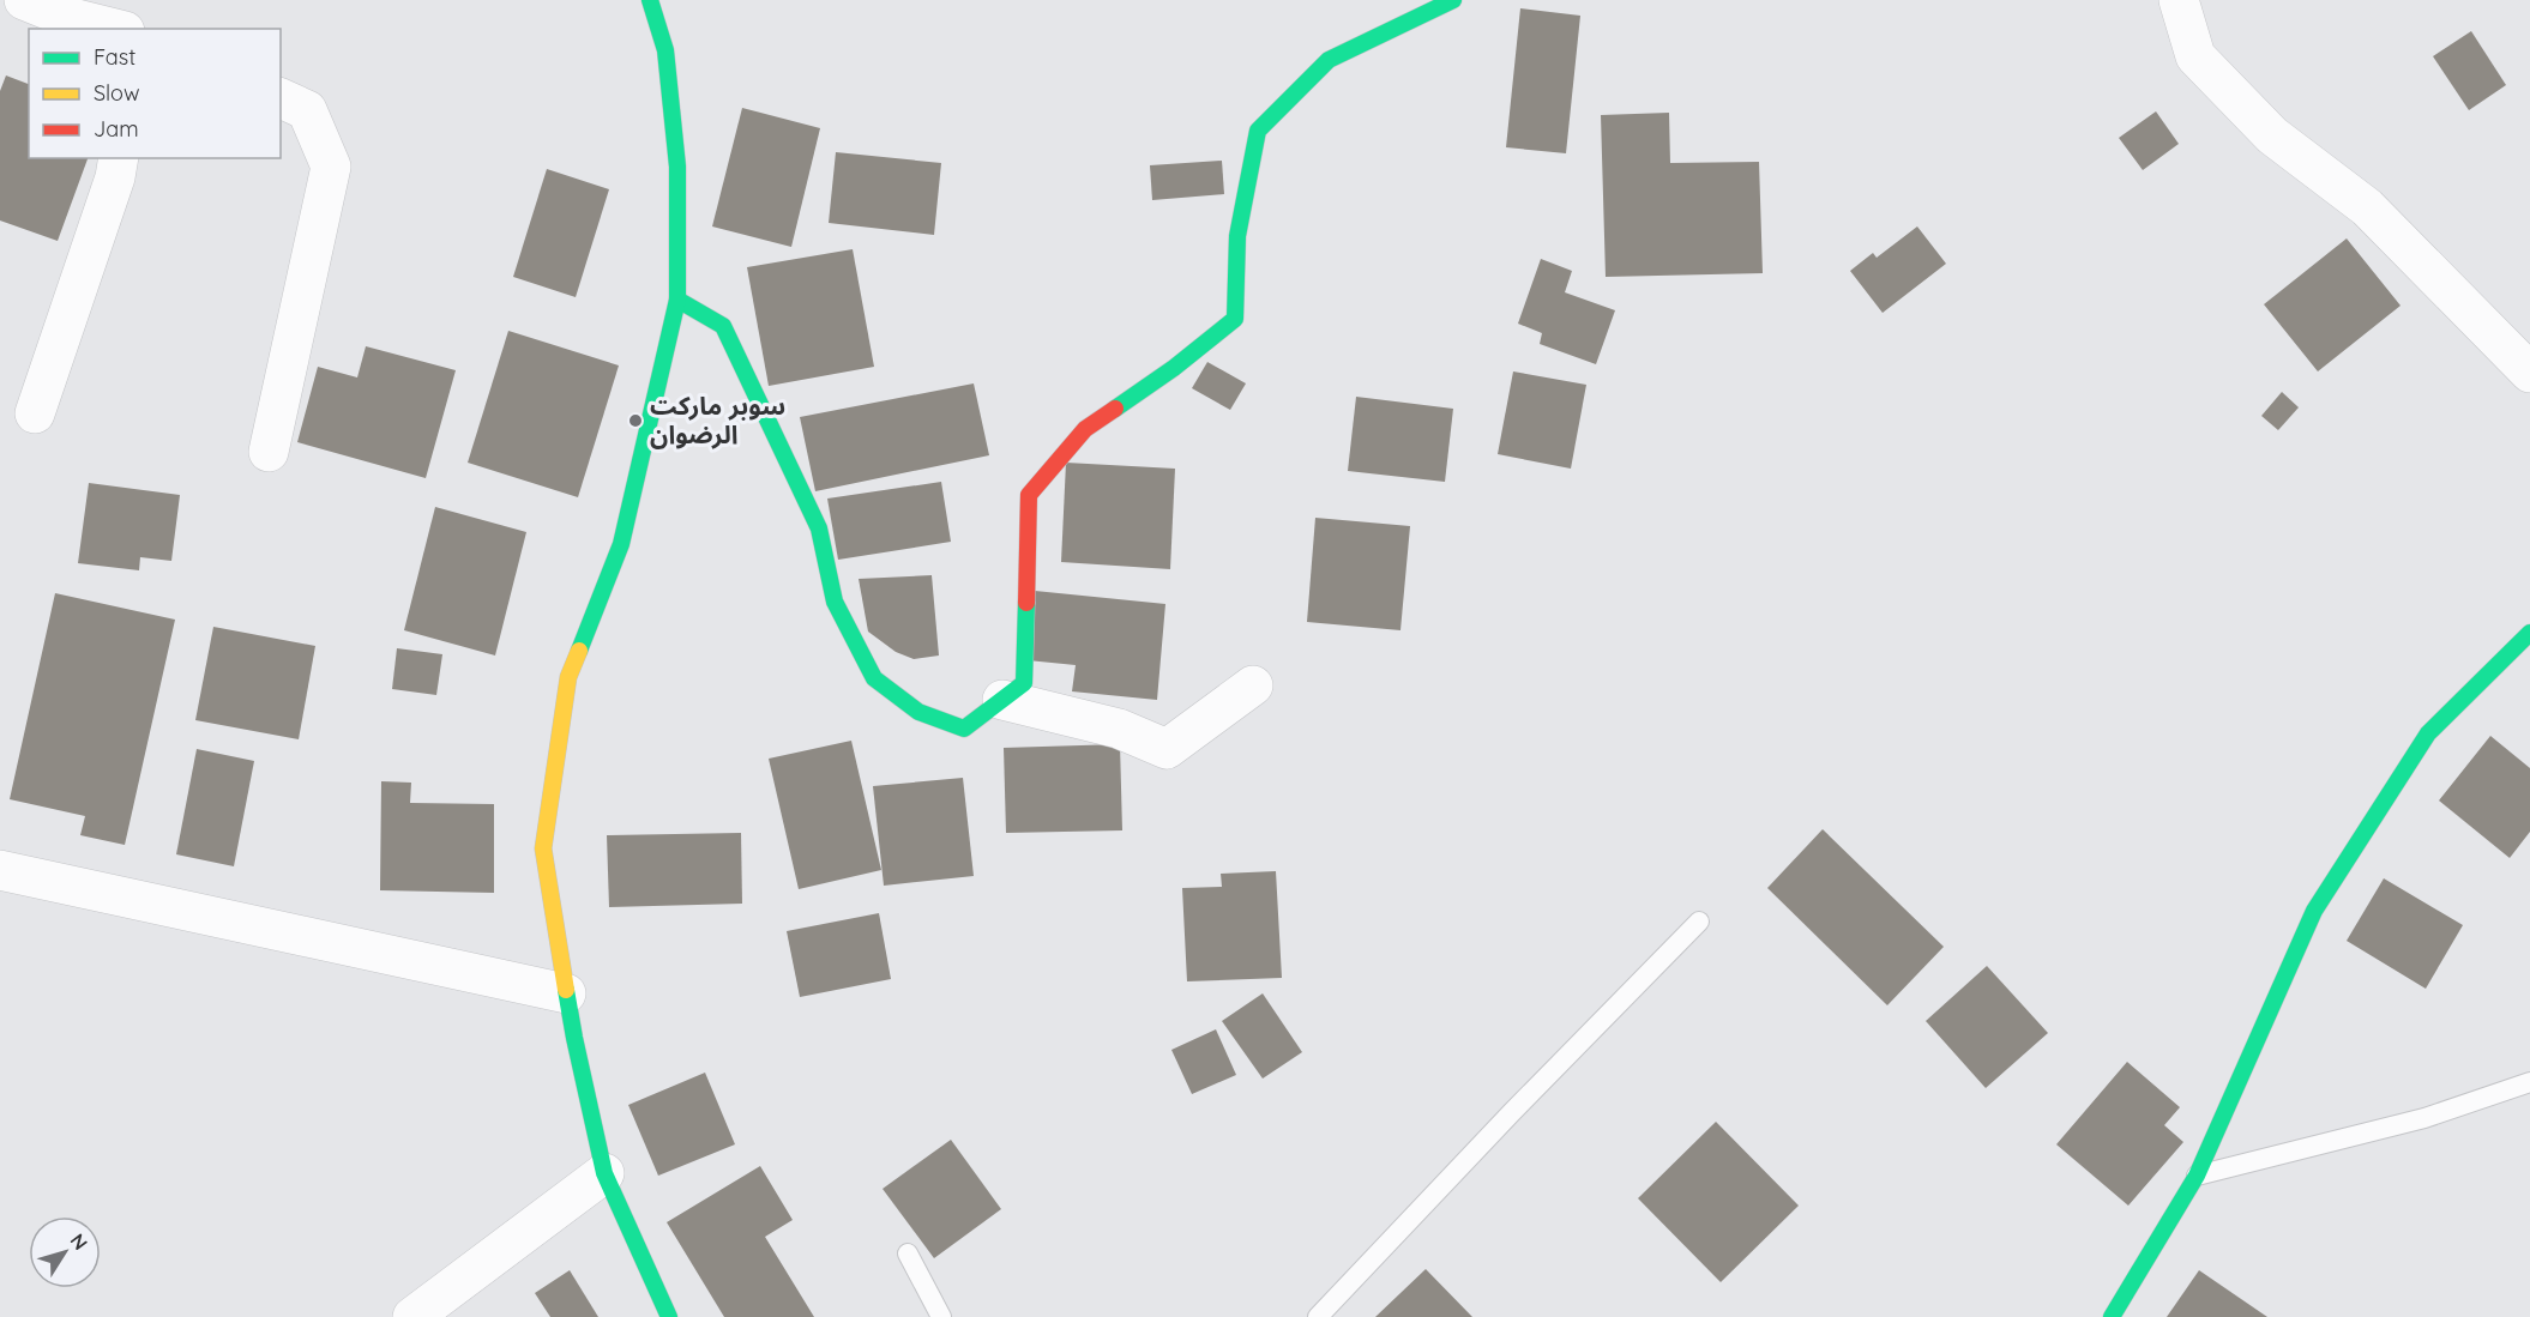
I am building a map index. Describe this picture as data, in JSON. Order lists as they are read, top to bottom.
{
  "places": ["سوبر ماركت الرضوان"],
  "legend": ["Fast", "Slow", "Jam"],
  "north": "top right"
}
